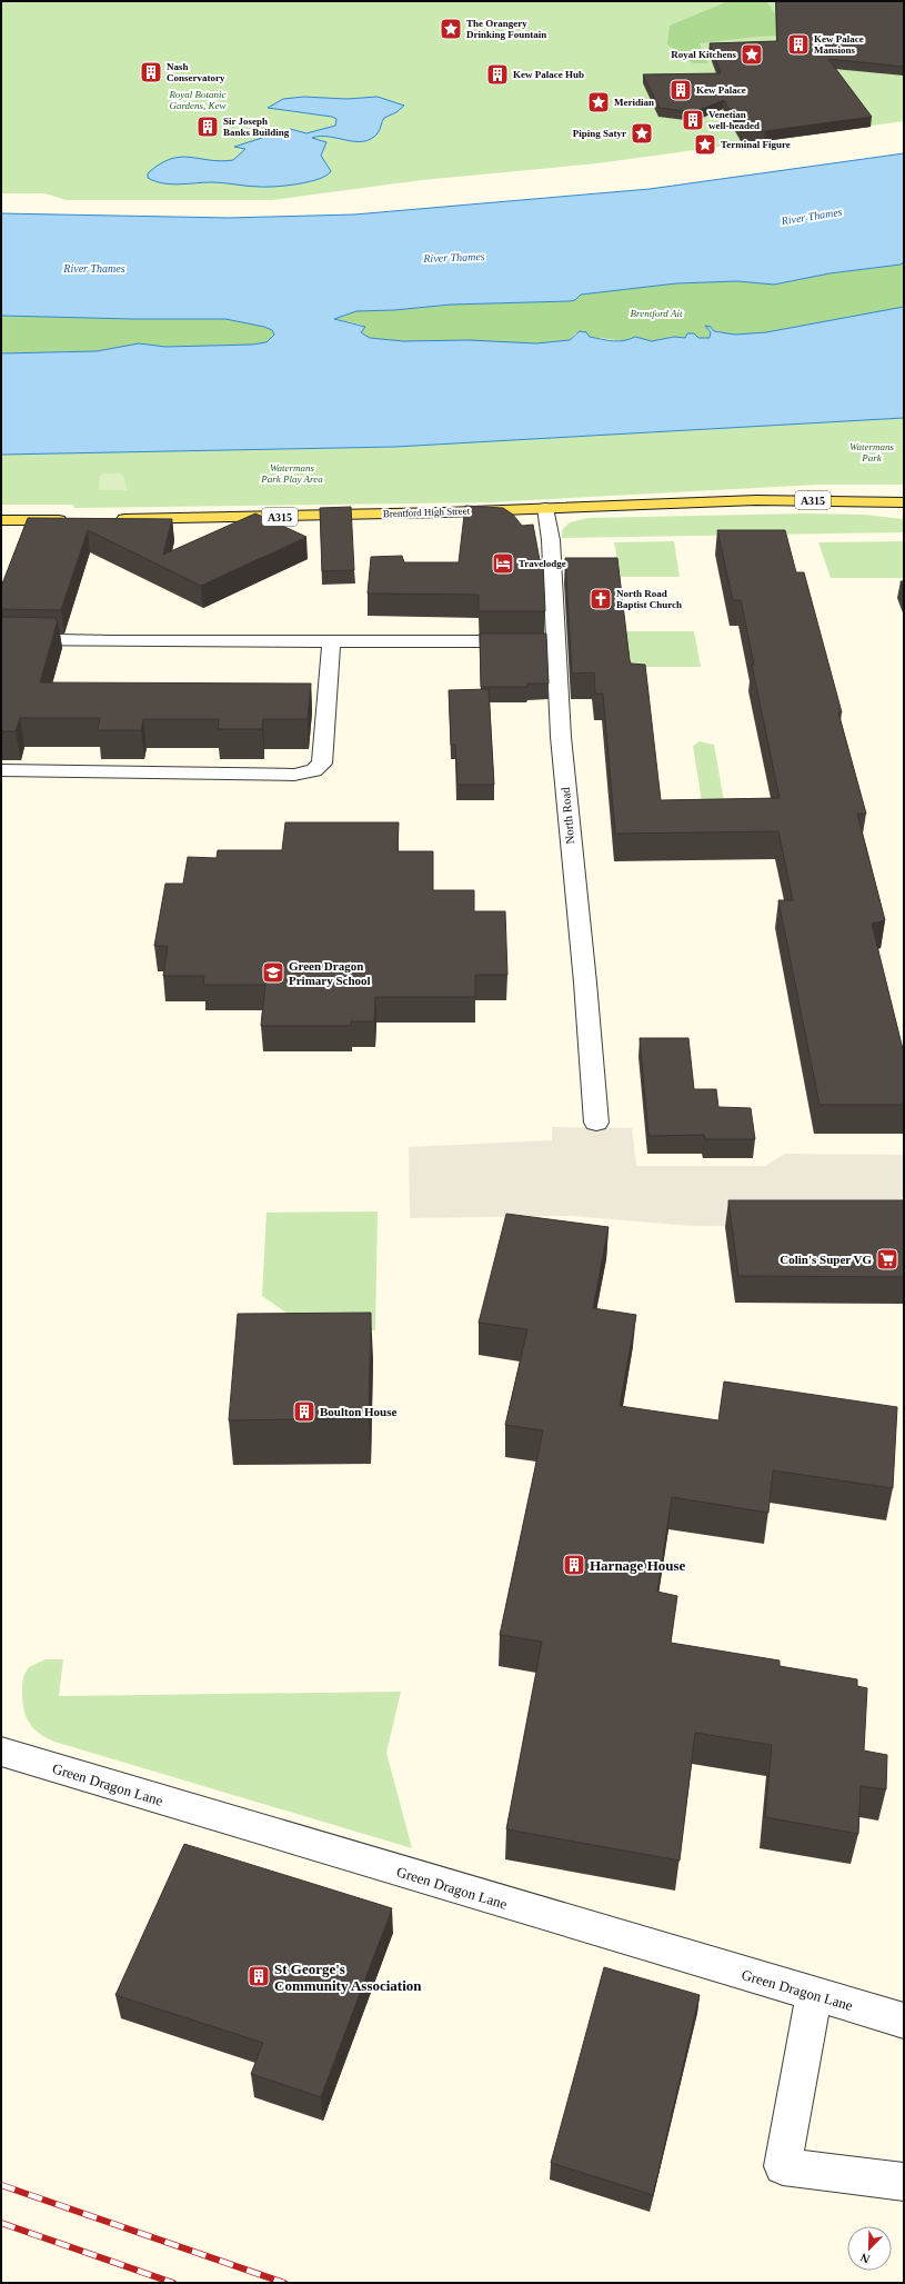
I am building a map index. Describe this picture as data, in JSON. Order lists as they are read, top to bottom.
{
  "streets": {
    "main road": ["A315", "Brentford High Street"],
    "street": ["North Road", "Green Dragon Lane"]
  },
  "crossings": [
    ["Brentford High Street", "North Road"]
  ],
  "water": ["River Thames"],
  "parks": [
    "Royal Botanic Gardens, Kew",
    "Brentford Ait",
    "Watermans Park",
    "Watermans Park Play Area"
  ],
  "places": {
    "place": [
      "The Orangery Drinking Fountain",
      "Royal Kitchens",
      "Meridian",
      "Piping Satyr",
      "Terminal Figure"
    ],
    "building": [
      "Kew Palace Mansions",
      "Nash Conservatory",
      "Kew Palace Hub",
      "Kew Palace",
      "Venetian well-headed",
      "Sir Joseph Banks Building",
      "Boulton House",
      "Harnage House",
      "St George's Community Association"
    ],
    "hotel": ["Travelodge"],
    "church": ["North Road Baptist Church"],
    "school or university": ["Green Dragon Primary School"],
    "supermarket": ["Colin's Super VG"]
  },
  "north": "bottom left"
}
